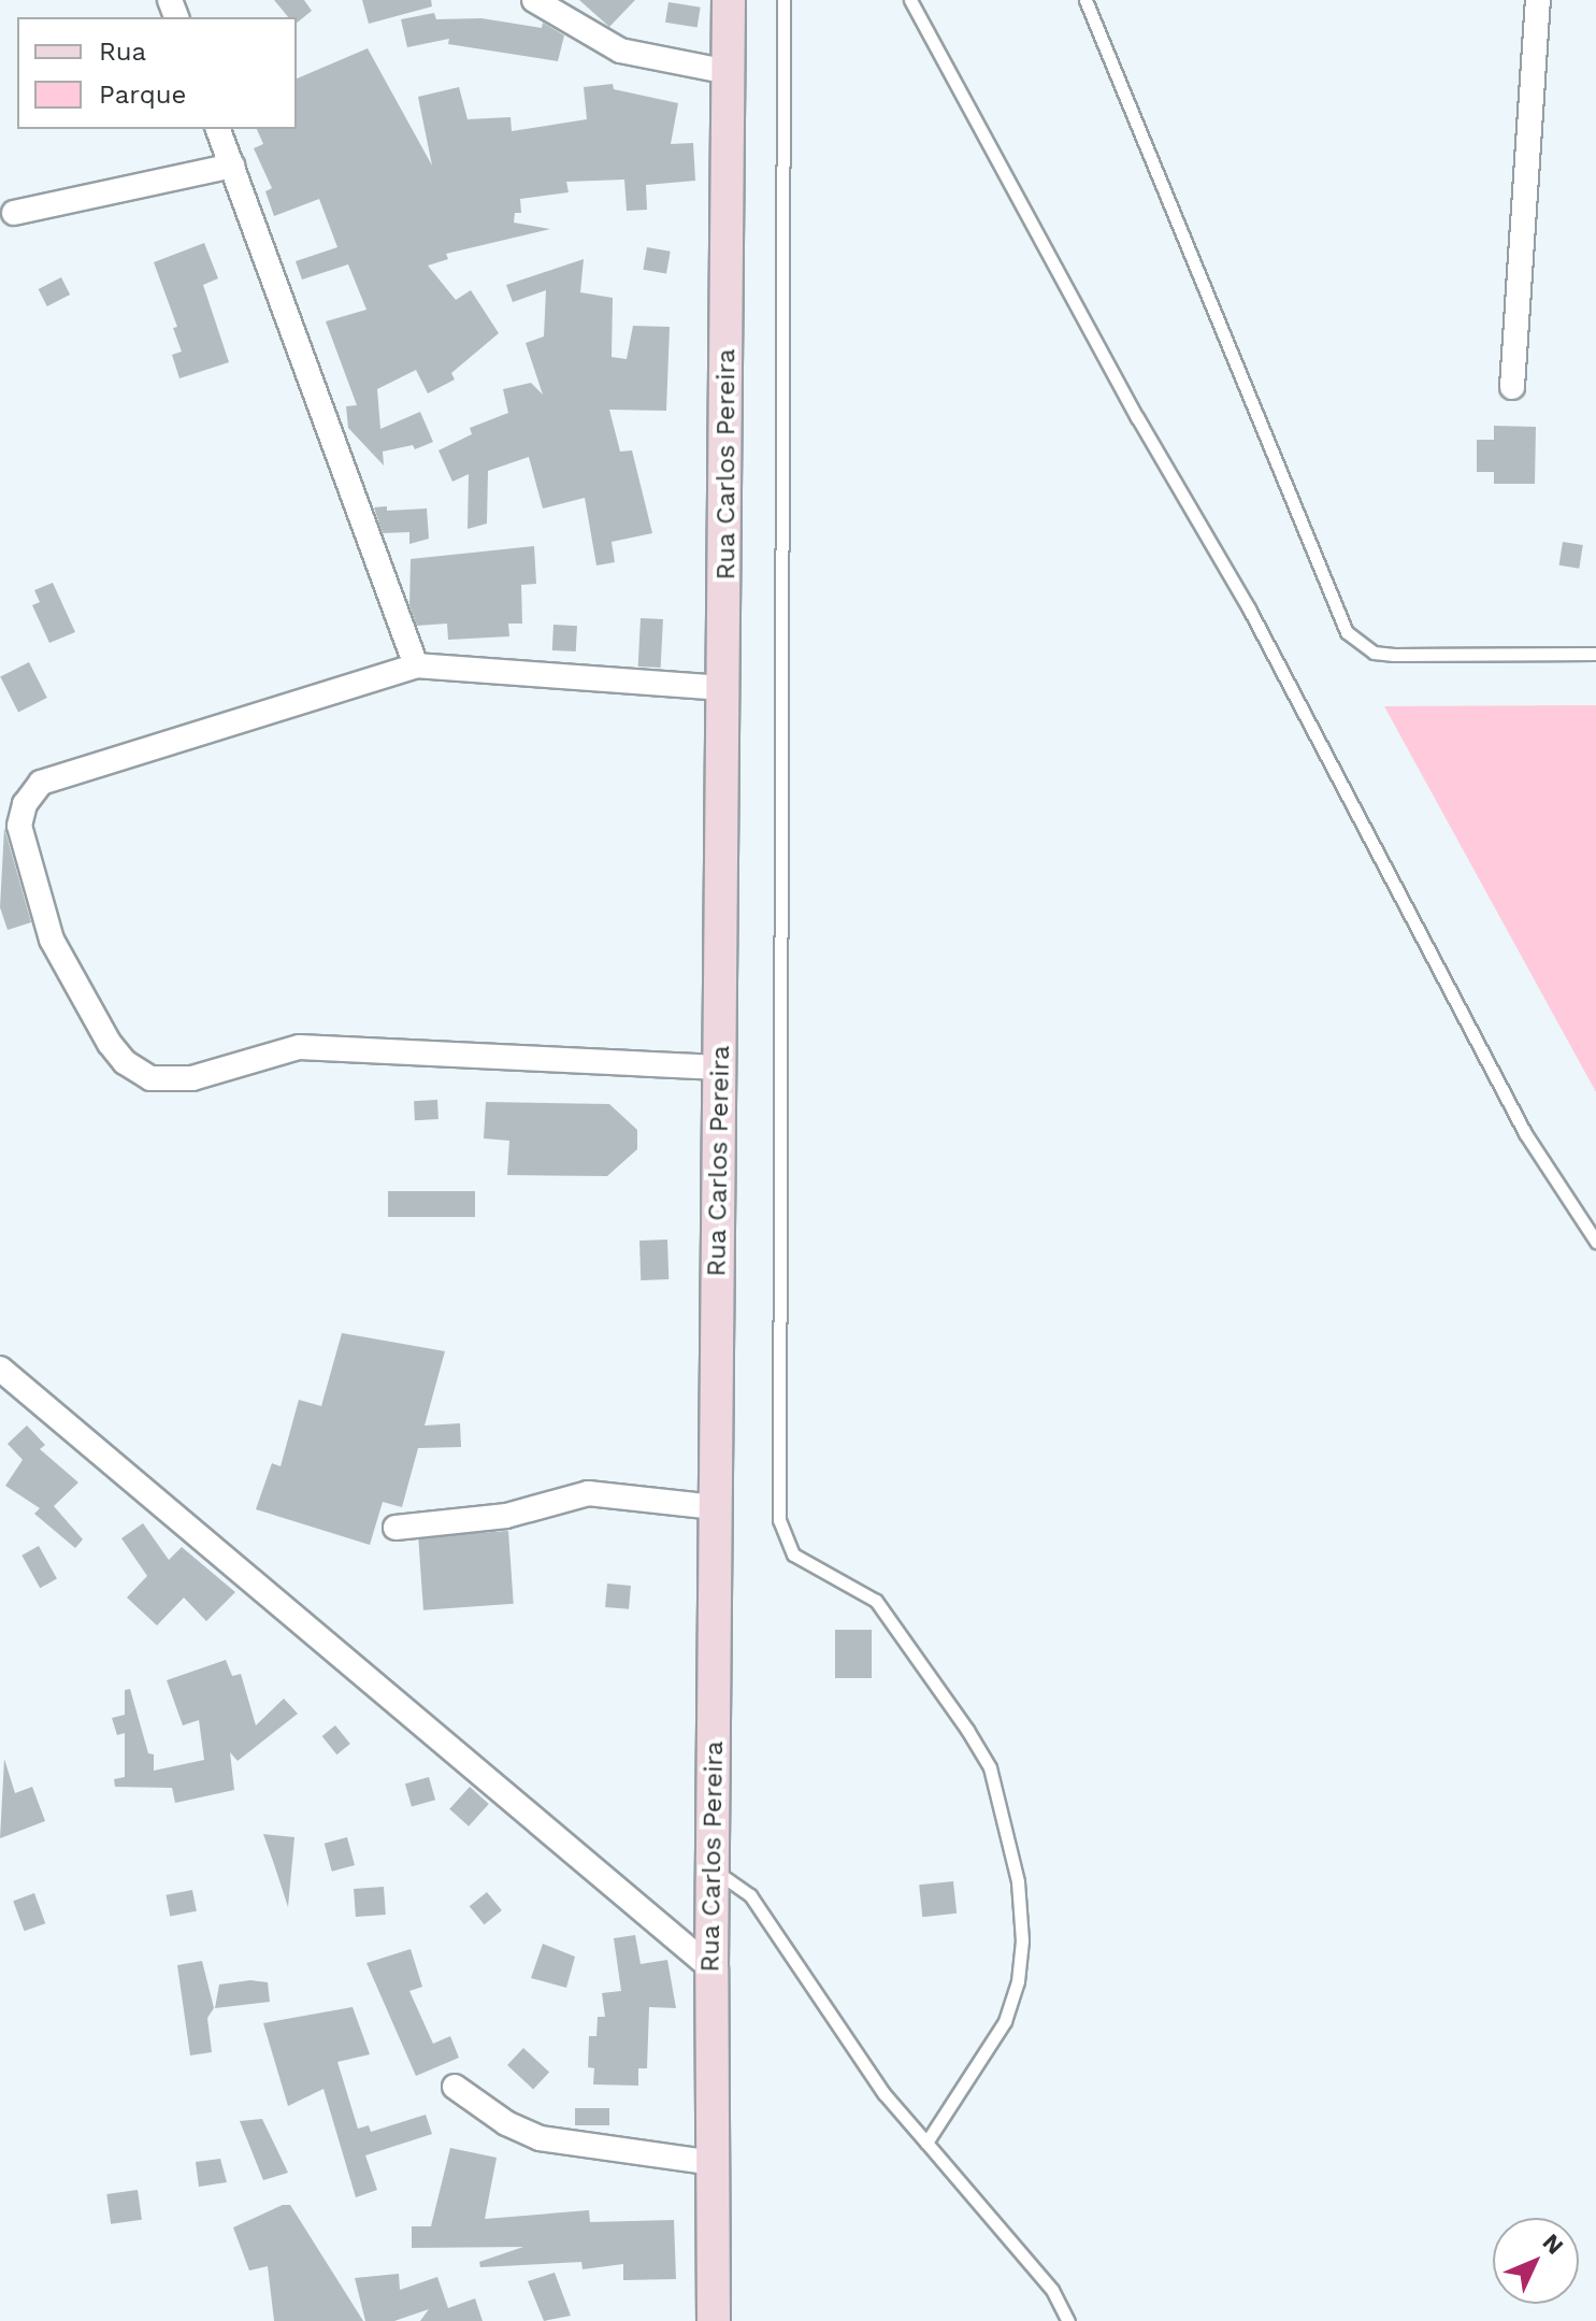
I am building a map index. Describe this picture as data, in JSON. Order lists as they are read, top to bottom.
{
  "streets": {
    "main road": ["Rua Carlos Pereira"]
  },
  "legend": ["Rua", "Parque"],
  "north": "top right"
}
